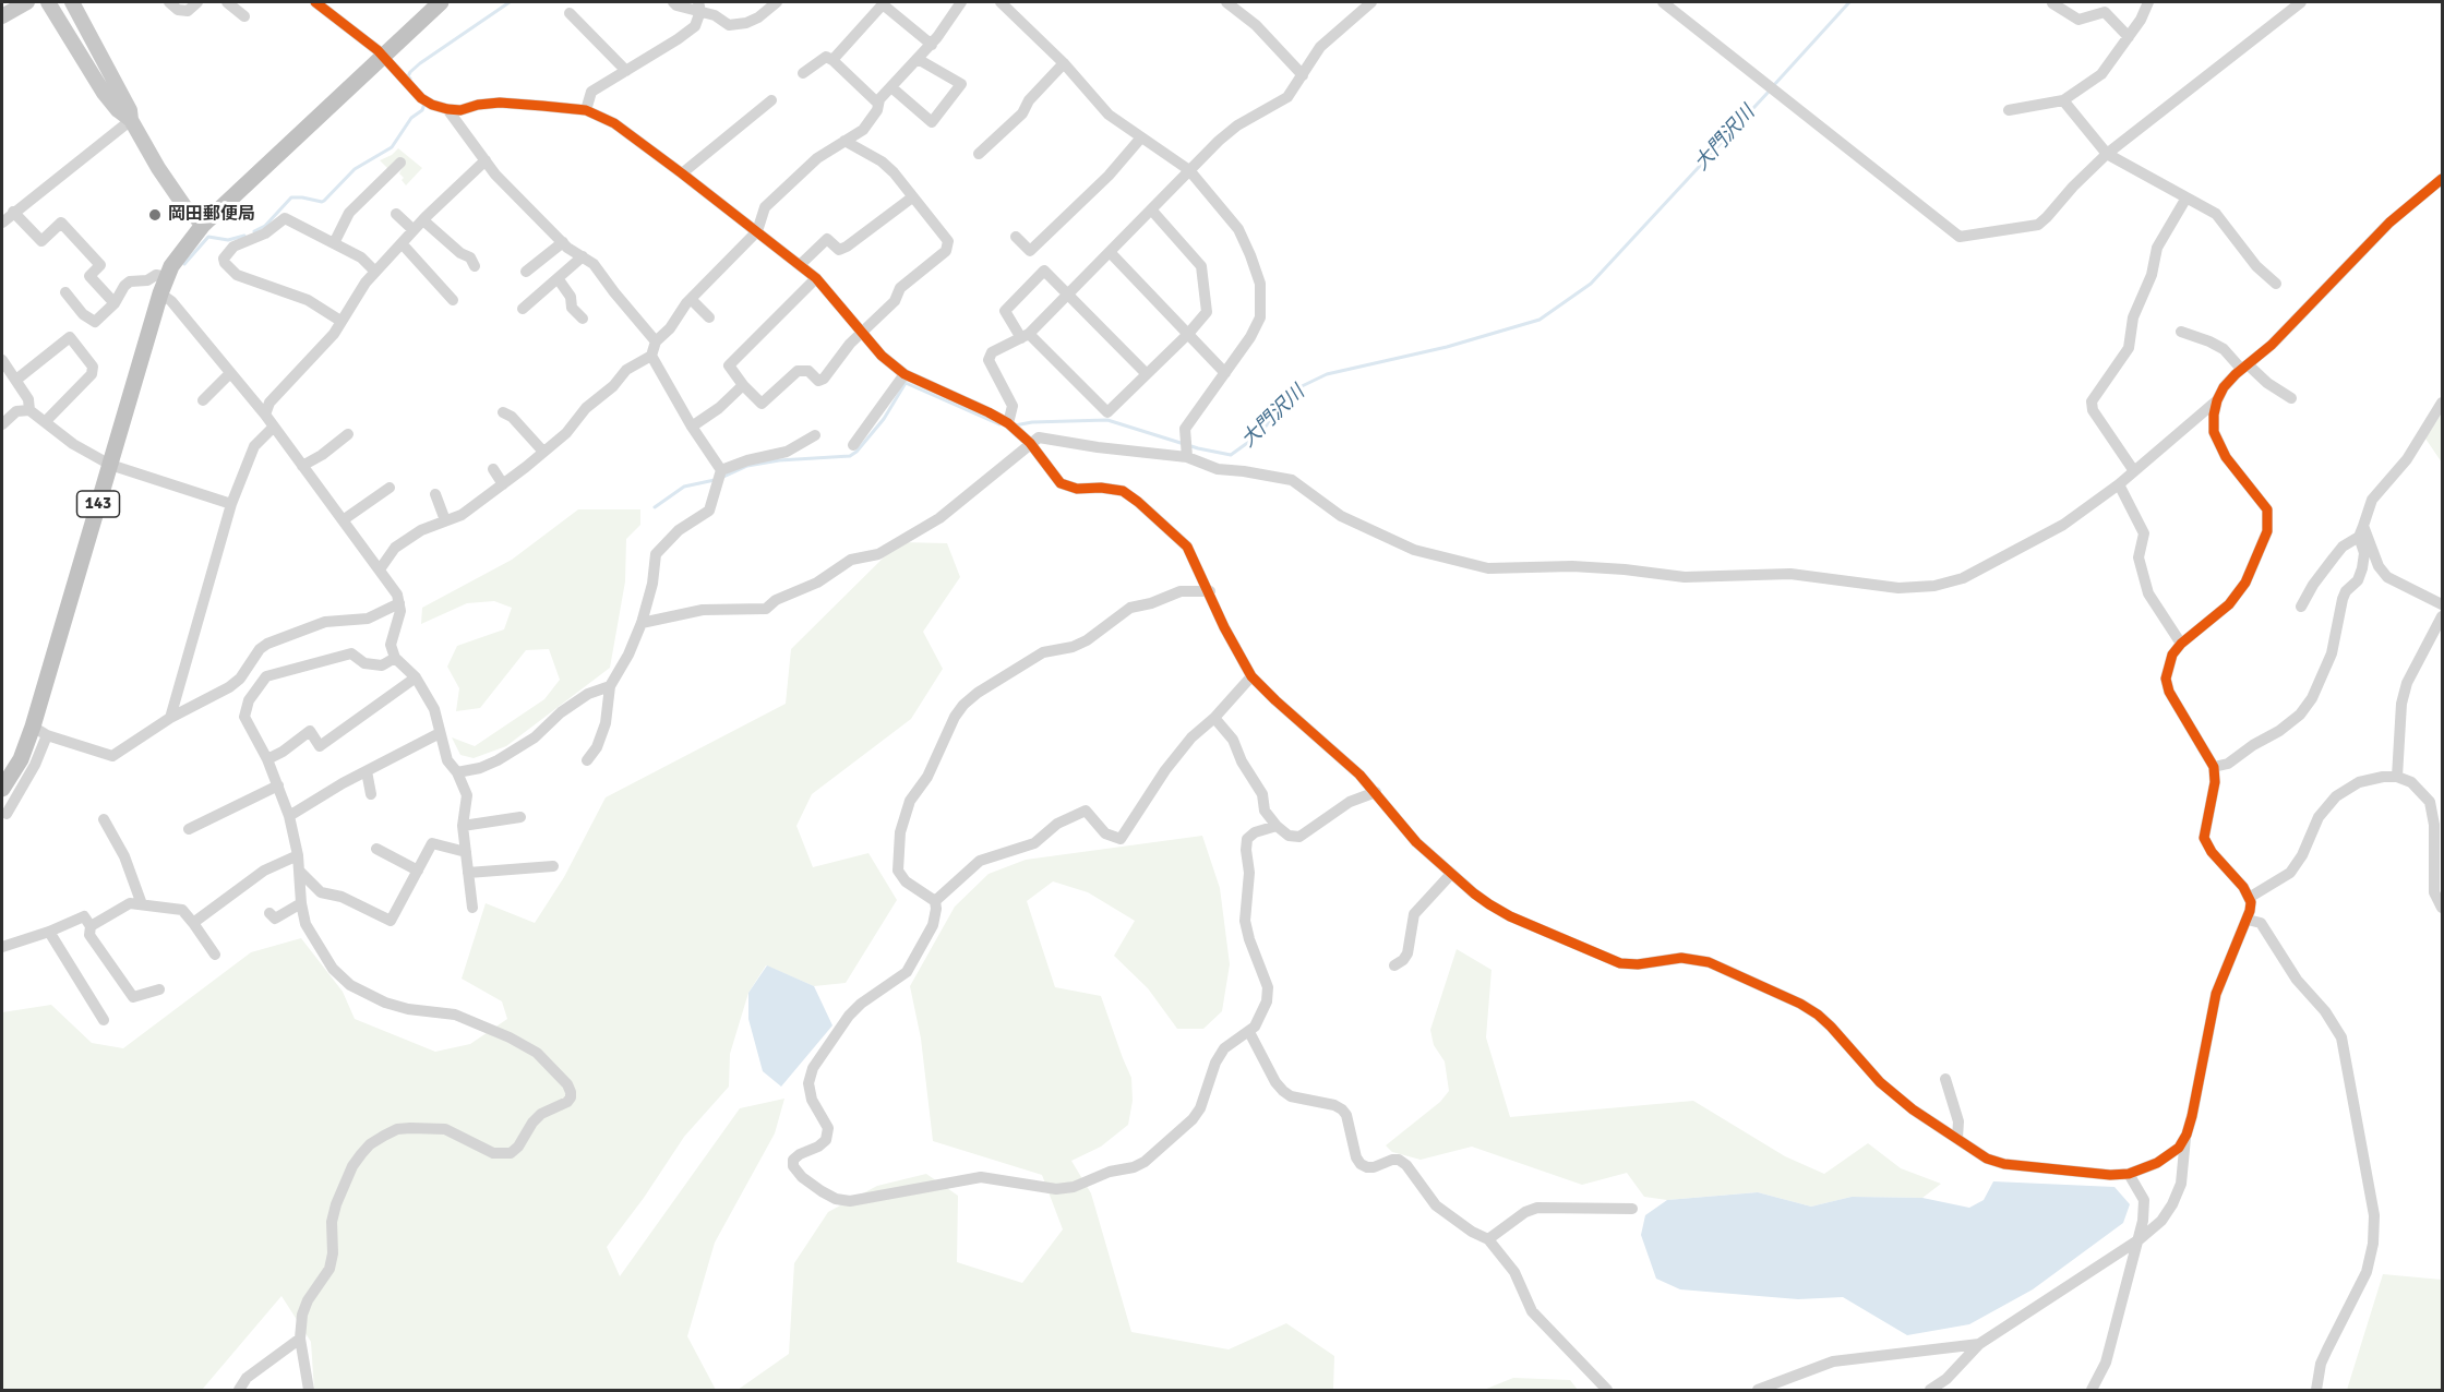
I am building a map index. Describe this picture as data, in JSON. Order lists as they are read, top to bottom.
{
  "streets": {
    "highway": ["143"]
  },
  "water": ["大門沢川"],
  "places": ["岡田郵便局"]
}
